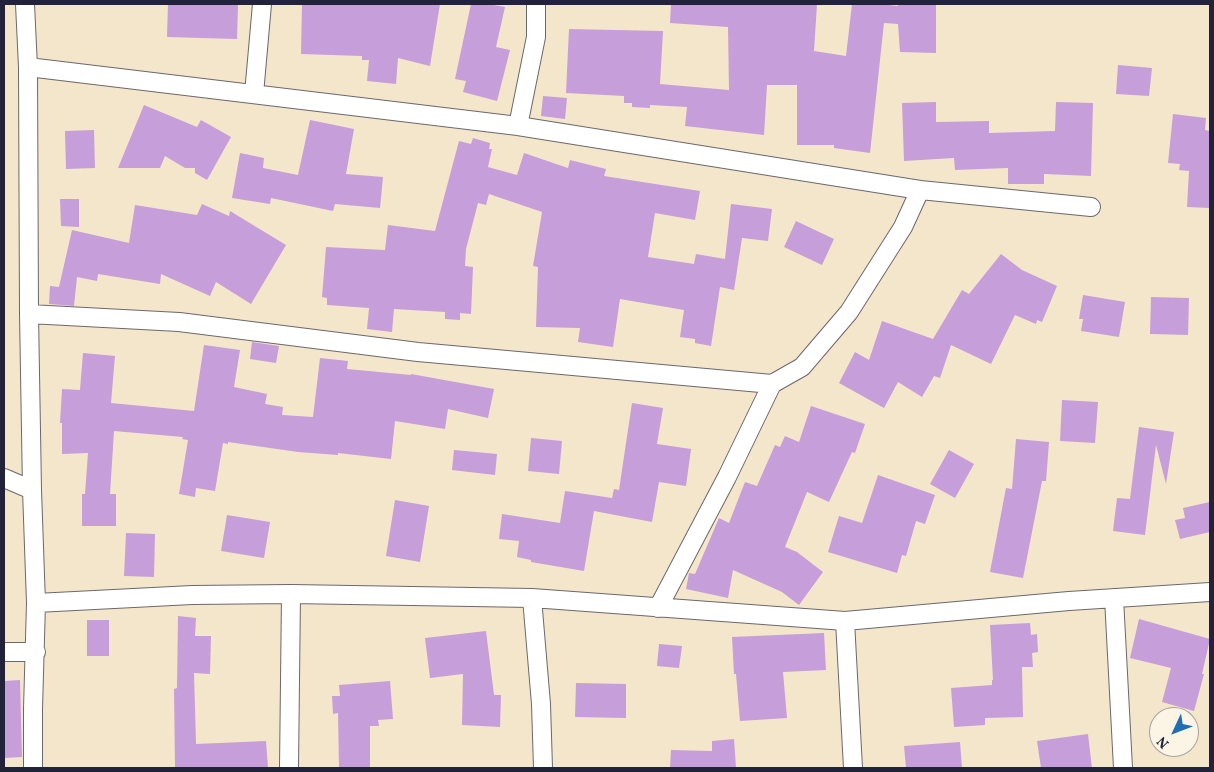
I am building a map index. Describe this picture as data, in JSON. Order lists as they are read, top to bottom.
{
  "north": "bottom left"
}
